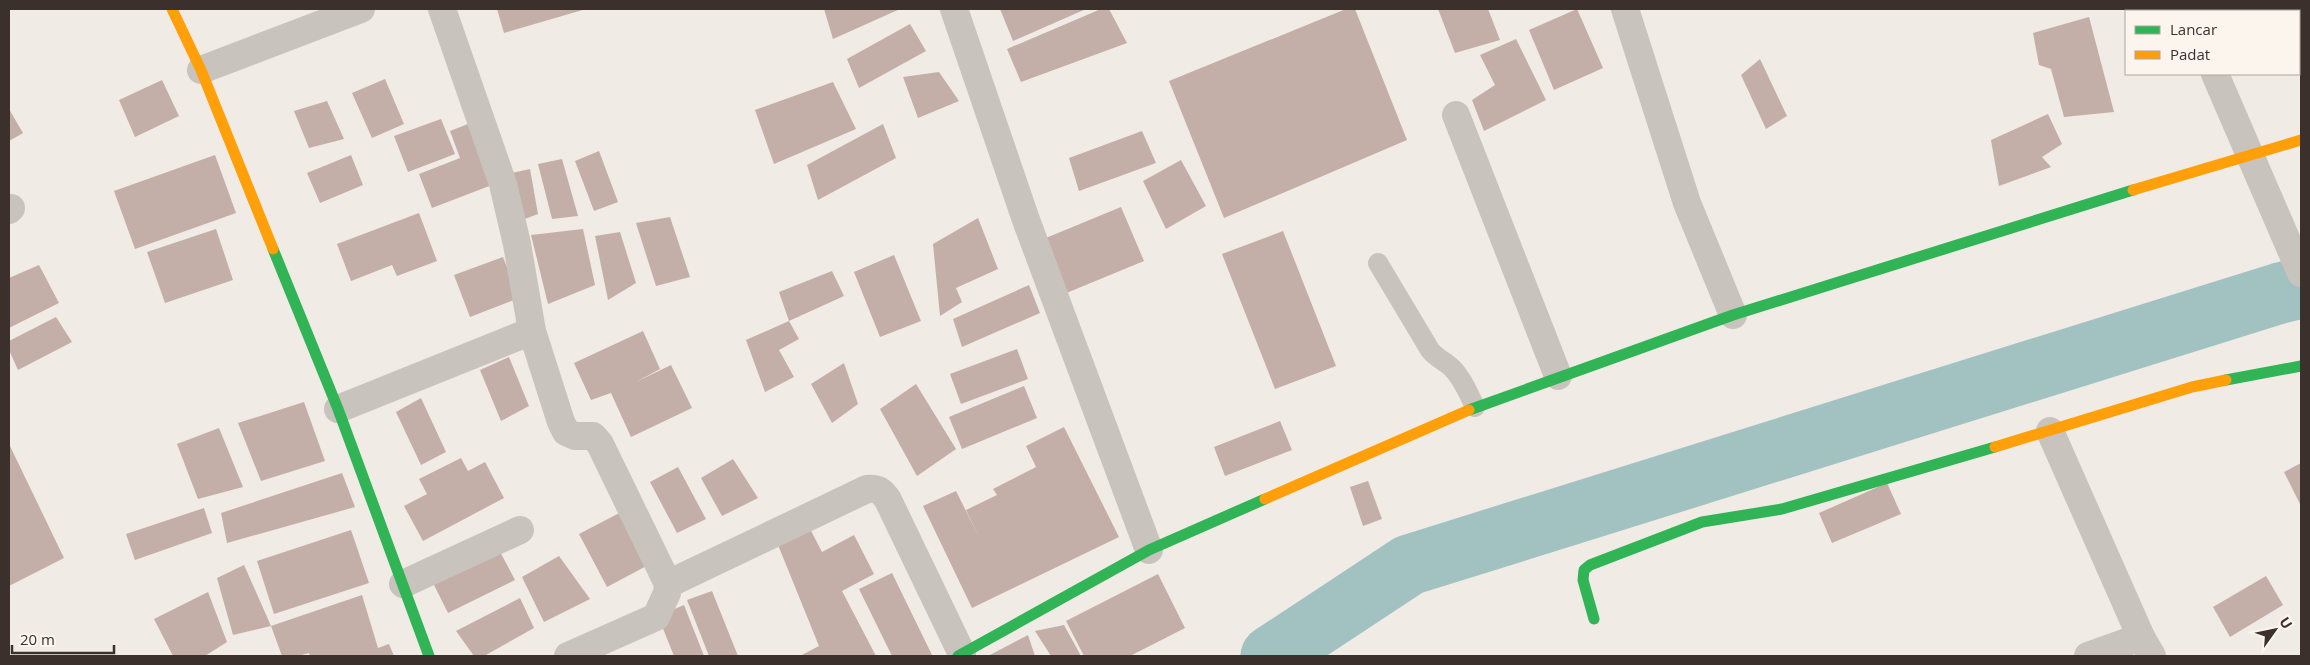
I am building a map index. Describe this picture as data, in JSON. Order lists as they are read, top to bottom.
{
  "legend": ["Lancar", "Padat"],
  "scale_bar": "20 m",
  "north": "top right"
}
